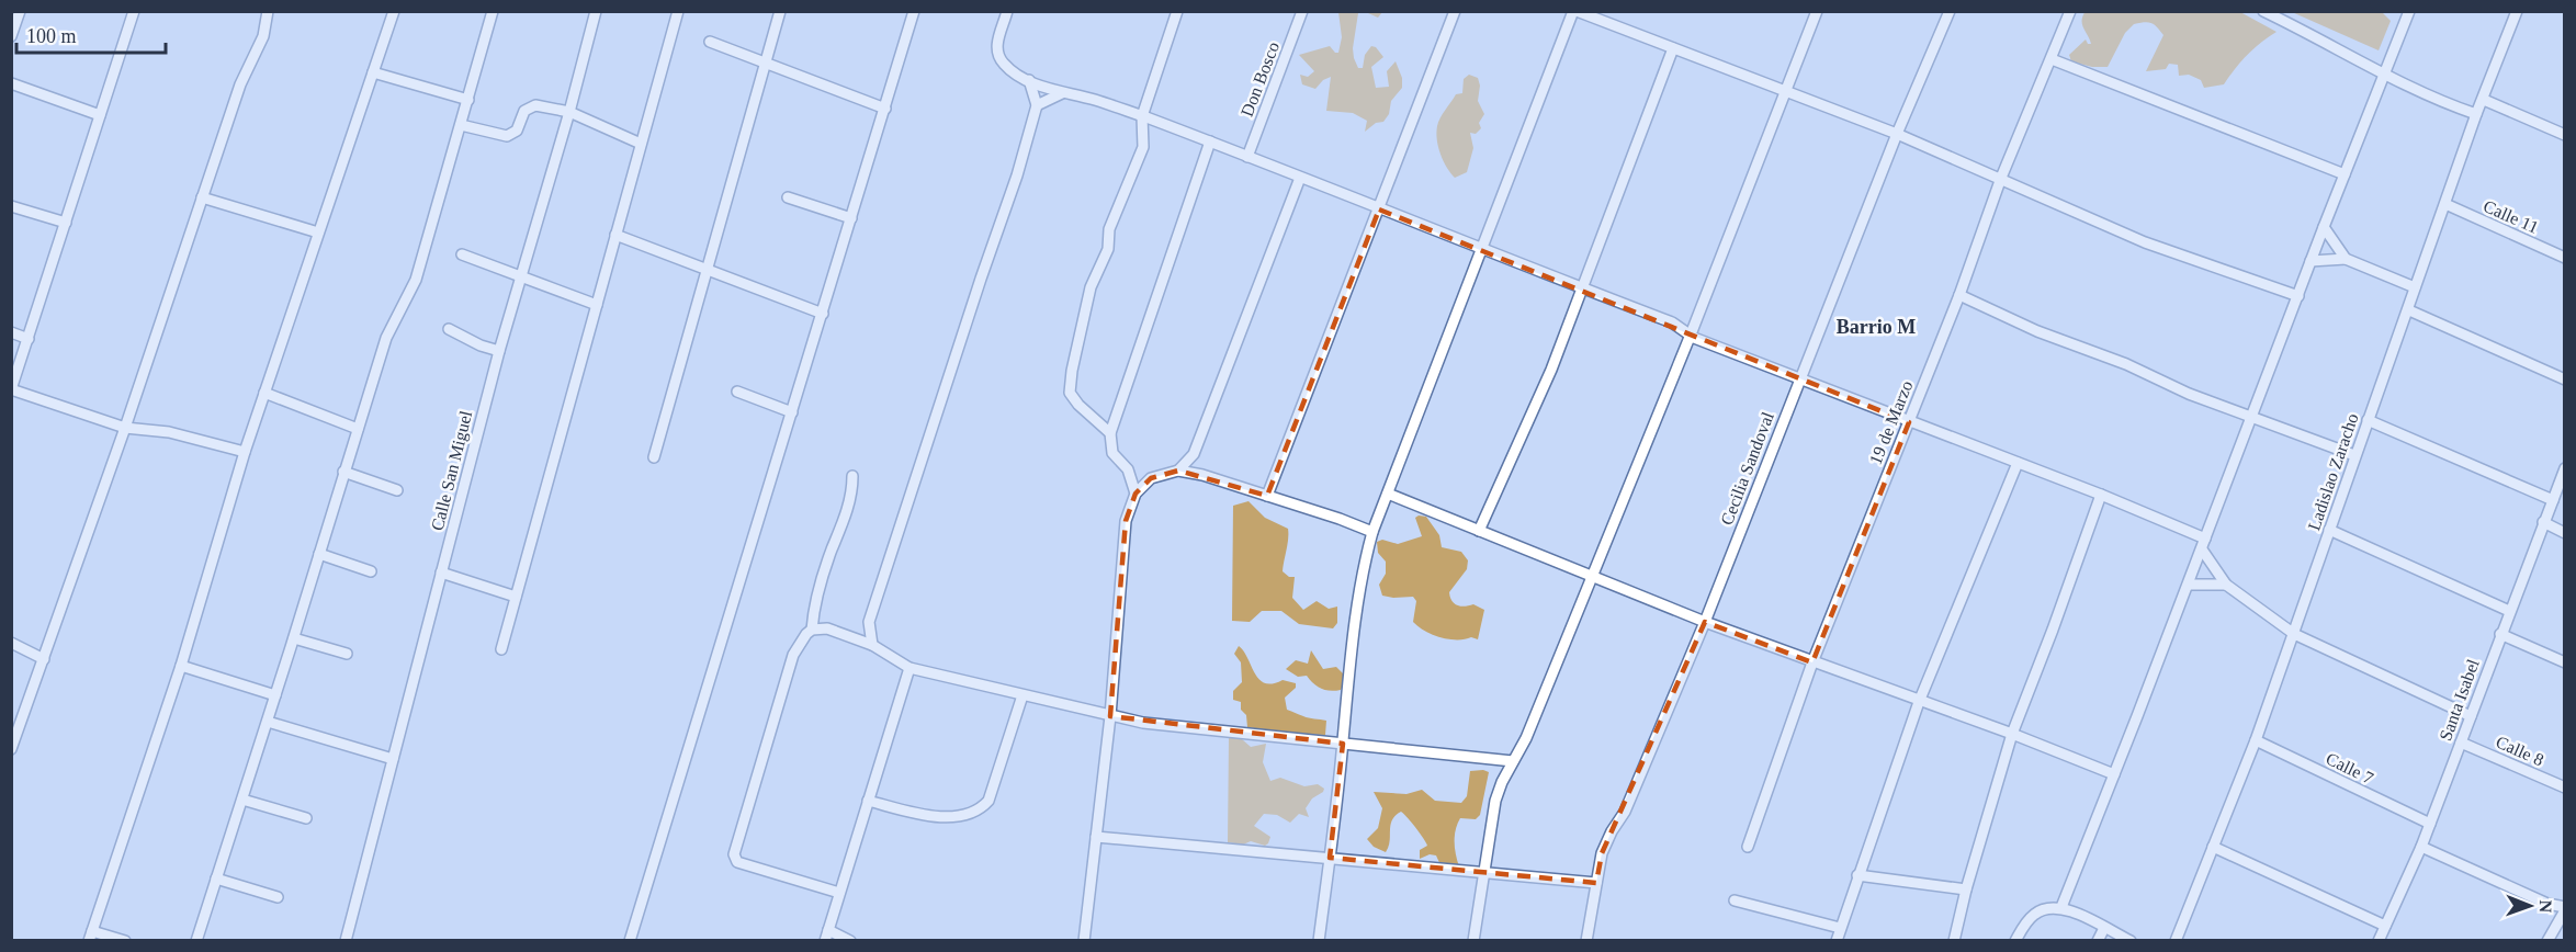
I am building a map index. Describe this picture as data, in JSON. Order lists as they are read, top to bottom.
{
  "streets": {
    "street": [
      "Don Bosco",
      "Calle 11",
      "19 de Marzo",
      "Cecilia Sandoval",
      "Calle San Miguel",
      "Ladislao Zaracho",
      "Santa Isabel",
      "Calle 8",
      "Calle 7"
    ]
  },
  "crossings": [
    ["Calle 11", "Ladislao Zaracho"],
    ["Ladislao Zaracho", "Calle 7"],
    ["Santa Isabel", "Calle 8"],
    ["Santa Isabel", "Calle 7"]
  ],
  "districts": ["Barrio M"],
  "scale_bar": "100 m",
  "north": "right"
}
